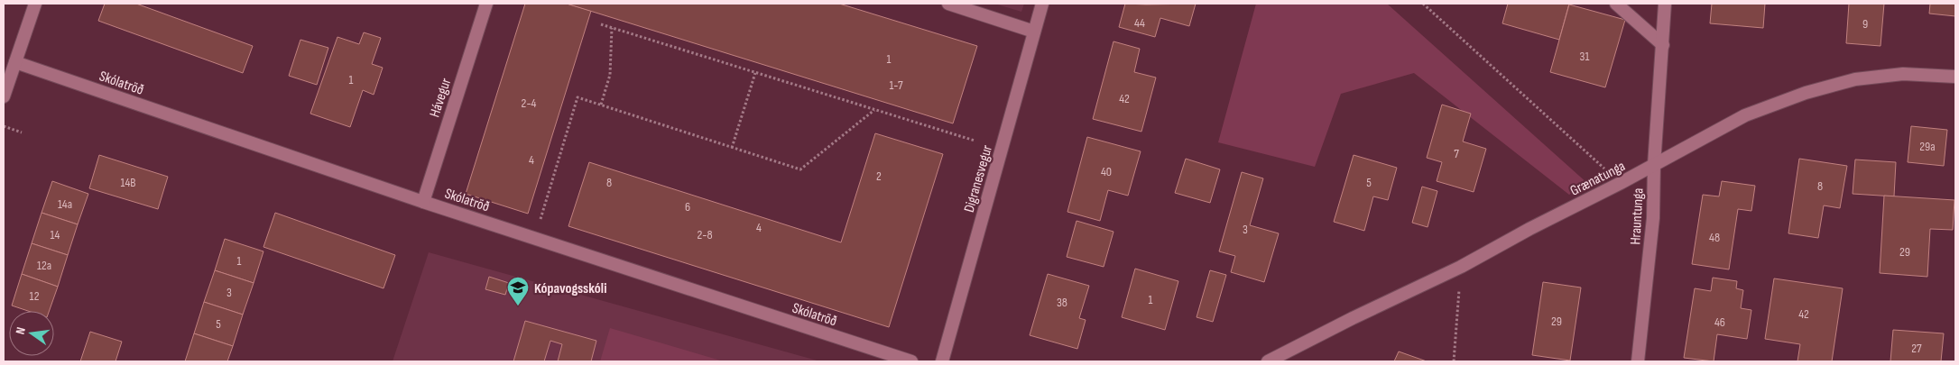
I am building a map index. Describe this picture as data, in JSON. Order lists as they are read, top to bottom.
{
  "streets": {
    "street": [
      "Skólatröð",
      "Hávegur",
      "Grænatunga",
      "Digranesvegur",
      "Hrauntunga"
    ]
  },
  "crossings": [
    ["Skólatröð", "Hávegur"],
    ["Grænatunga", "Hrauntunga"]
  ],
  "places": {
    "school or university": ["Kópavogsskóli"]
  },
  "house_numbers": [
    "44",
    "9",
    "31",
    "1",
    "1",
    "1-7",
    "42",
    "2-4",
    "29a",
    "7",
    "4",
    "40",
    "2",
    "14B",
    "8",
    "5",
    "8",
    "14a",
    "6",
    "4",
    "3",
    "14",
    "2-8",
    "48",
    "29",
    "1",
    "12a",
    "3",
    "12",
    "1",
    "38",
    "42",
    "29",
    "46",
    "5",
    "27"
  ],
  "north": "left"
}
